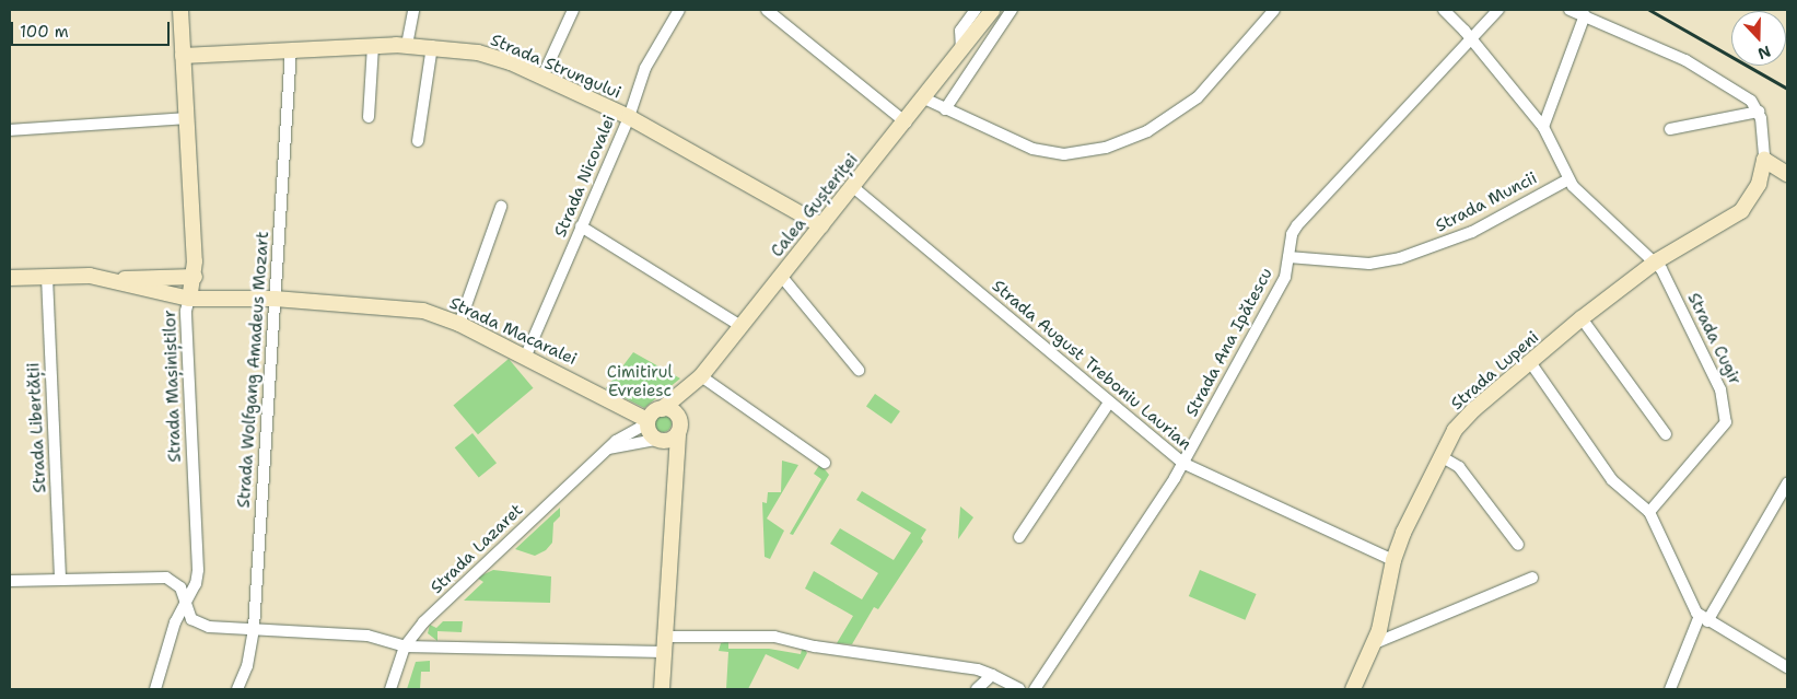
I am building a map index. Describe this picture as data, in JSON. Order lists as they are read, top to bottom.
{
  "streets": {
    "street": [
      "Strada Strungului",
      "Strada Nicovalei",
      "Strada Muncii",
      "Calea Gușteriței",
      "Strada Macaralei",
      "Strada Cugir",
      "Strada Ana Ipătescu",
      "Strada August Treboniu Laurian",
      "Strada Wolfgang Amadeus Mozart",
      "Strada Lupeni",
      "Strada Mașiniștilor",
      "Strada Libertății",
      "Strada Lazaret"
    ]
  },
  "crossings": [
    ["Strada Strungului", "Strada Nicovalei"],
    ["Strada Strungului", "Calea Gușteriței"],
    ["Strada Strungului", "Strada Wolfgang Amadeus Mozart"],
    ["Strada Strungului", "Strada Mașiniștilor"],
    ["Strada Nicovalei", "Strada Macaralei"],
    ["Strada Muncii", "Strada Ana Ipătescu"],
    ["Calea Gușteriței", "Strada Macaralei"],
    ["Calea Gușteriței", "Strada August Treboniu Laurian"],
    ["Calea Gușteriței", "Strada Lazaret"],
    ["Strada Macaralei", "Strada Wolfgang Amadeus Mozart"],
    ["Strada Macaralei", "Strada Mașiniștilor"],
    ["Strada Macaralei", "Strada Lazaret"],
    ["Strada Cugir", "Strada Lupeni"],
    ["Strada Ana Ipătescu", "Strada August Treboniu Laurian"],
    ["Strada August Treboniu Laurian", "Strada Lupeni"]
  ],
  "parks": ["Cimitirul Evreiesc"],
  "scale_bar": "100 m",
  "north": "bottom"
}
